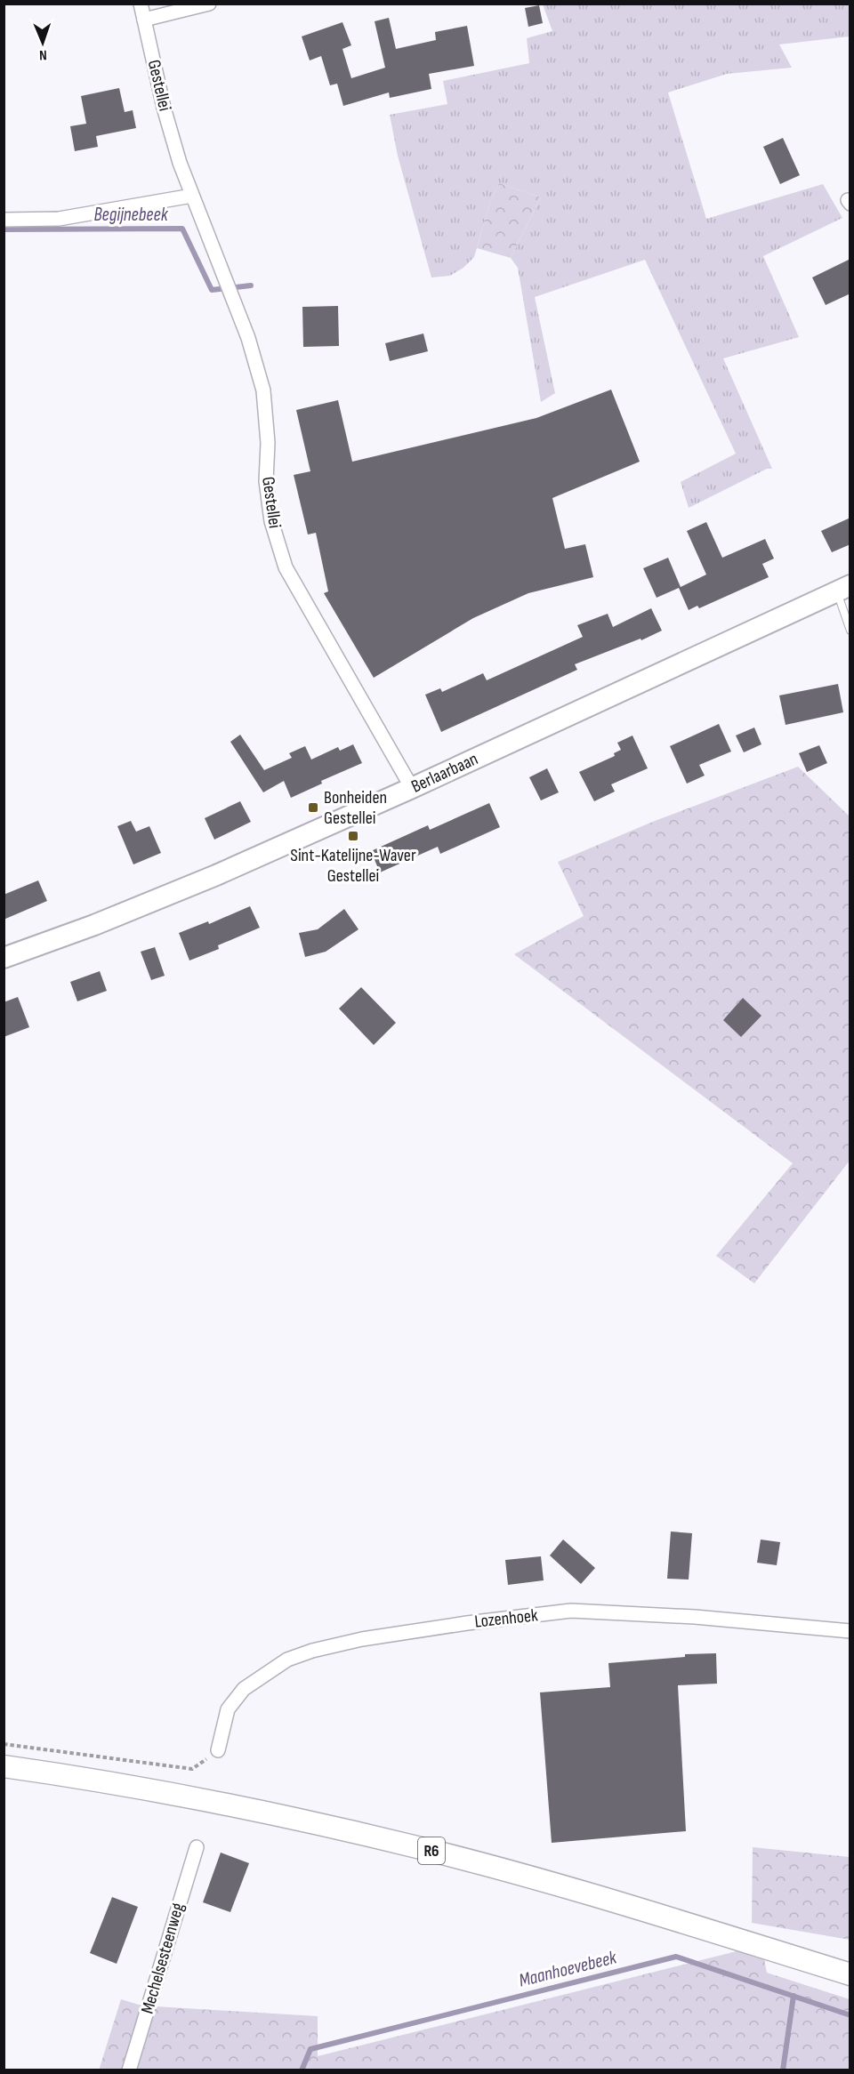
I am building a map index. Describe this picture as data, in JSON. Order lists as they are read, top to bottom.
{
  "streets": {
    "main road": ["R6"],
    "street": [
      "Gestellei",
      "Berlaarbaan",
      "Lozenhoek",
      "Mechelsesteenweg"
    ]
  },
  "crossings": [
    ["Gestellei", "Berlaarbaan"]
  ],
  "water": ["Begijnebeek", "Maanhoevebeek"],
  "places": {
    "transit": ["Bonheiden Gestellei", "Sint-Katelijne-Waver Gestellei"]
  },
  "north": "bottom"
}
